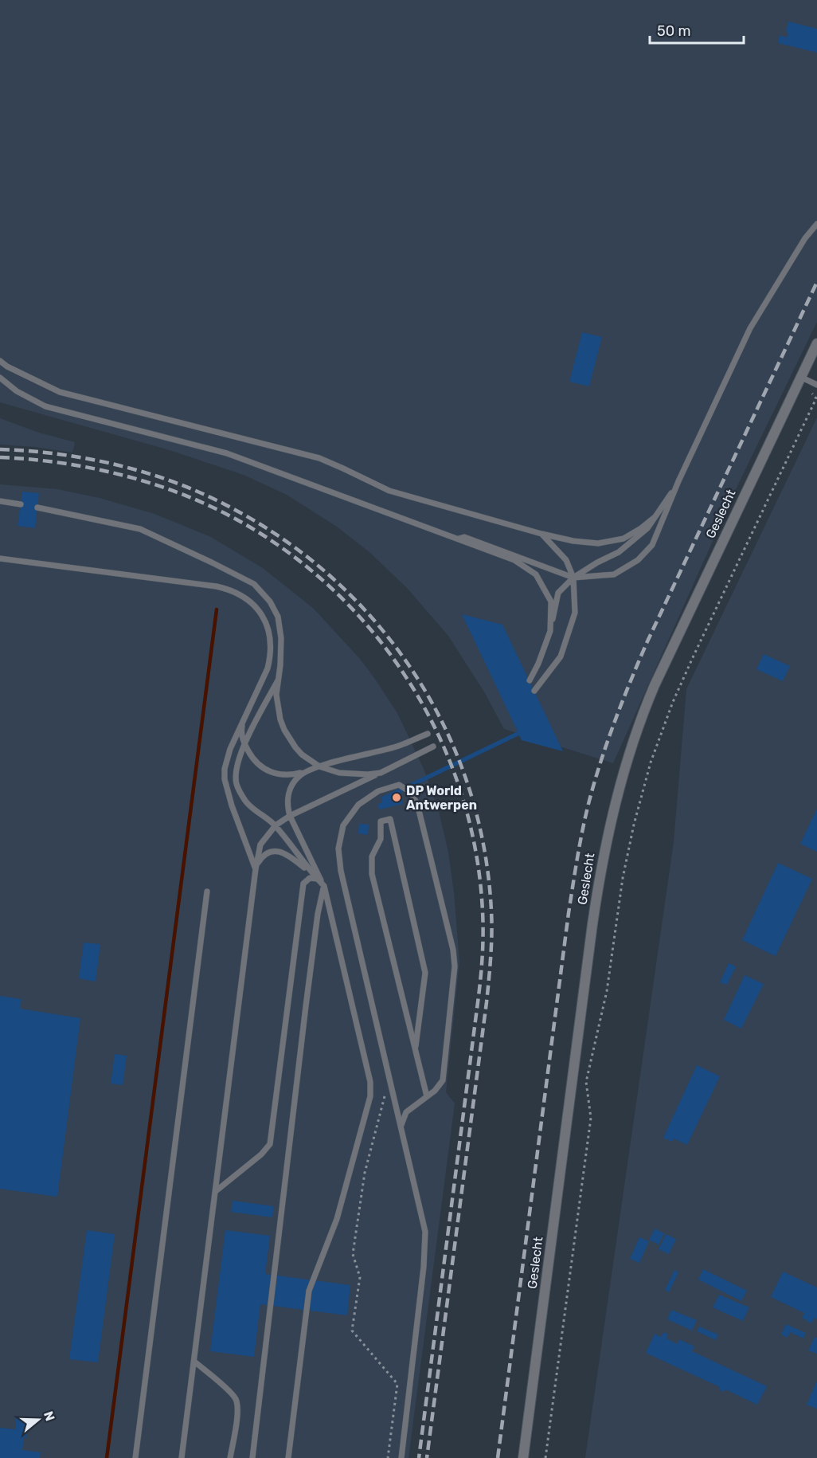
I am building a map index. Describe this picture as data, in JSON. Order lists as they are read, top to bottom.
{
  "streets": {
    "street": ["Geslecht"]
  },
  "places": ["DP World Antwerpen"],
  "scale_bar": "50 m",
  "north": "right"
}
